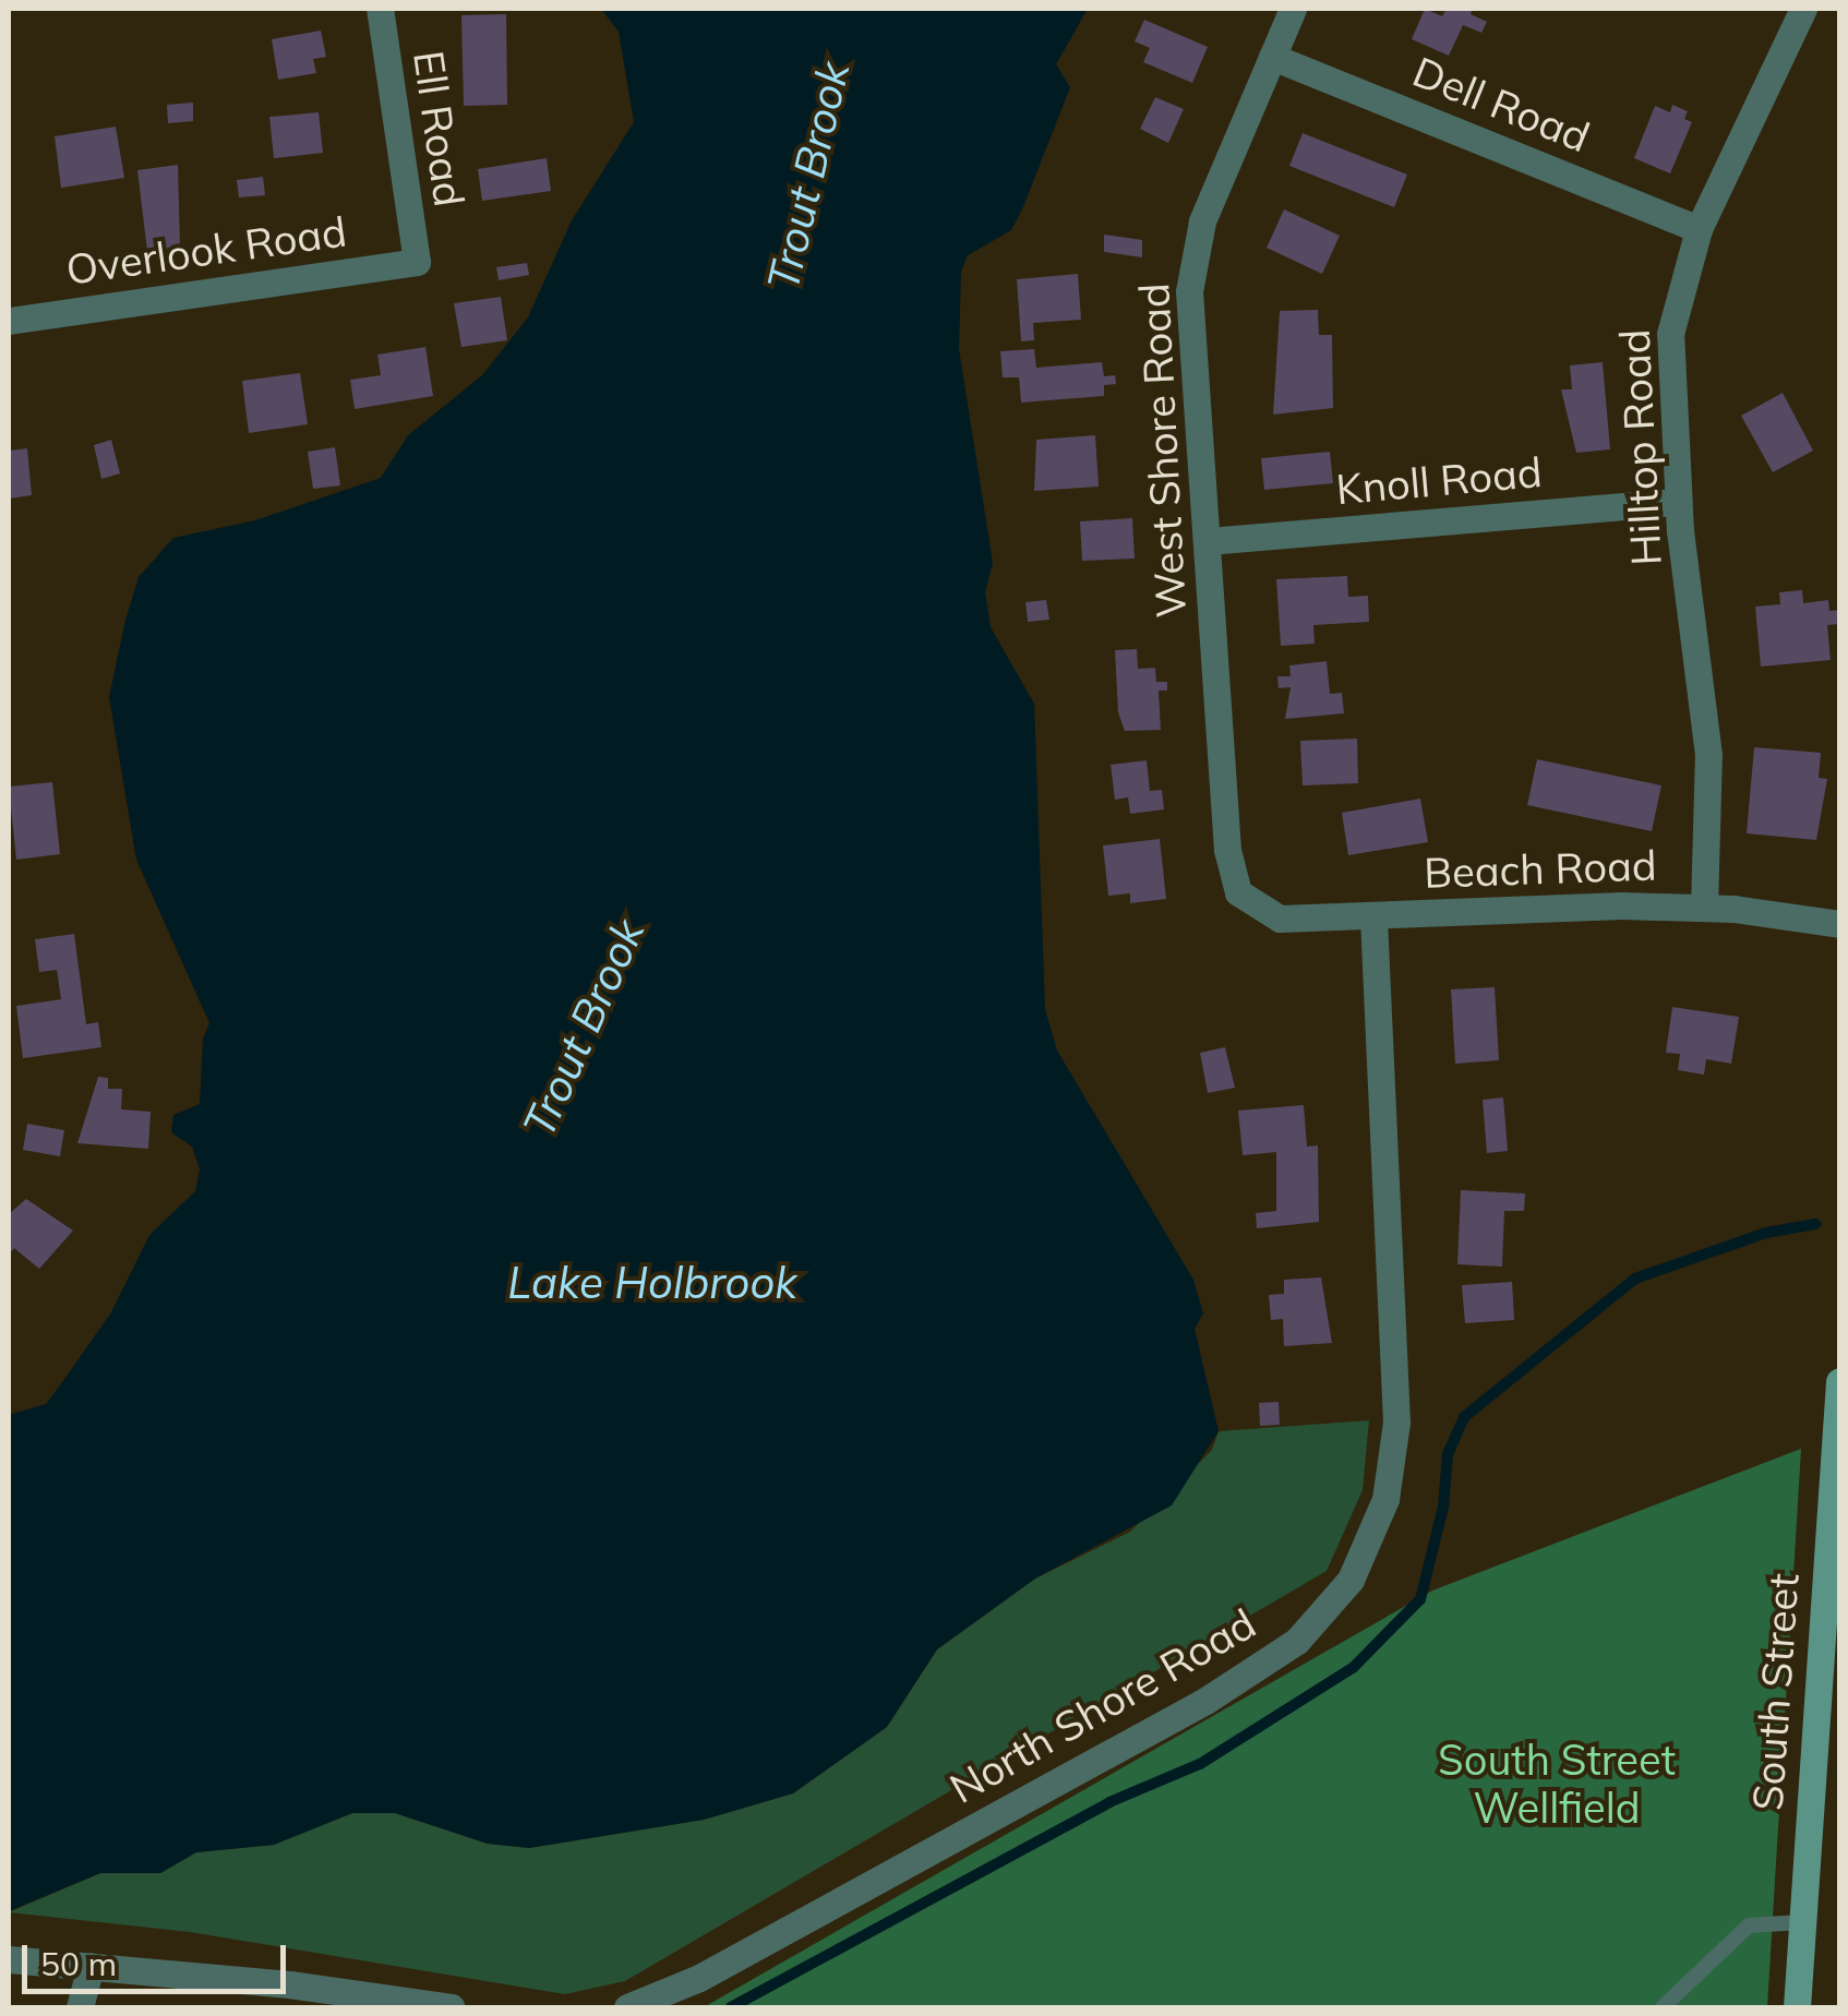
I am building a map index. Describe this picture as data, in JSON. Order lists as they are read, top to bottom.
{
  "streets": {
    "main road": ["South Street"],
    "street": [
      "Dell Road",
      "Ell Road",
      "Overlook Road",
      "Hilltop Road",
      "West Shore Road",
      "Knoll Road",
      "Beach Road",
      "North Shore Road"
    ]
  },
  "crossings": [
    ["Dell Road", "Hilltop Road"],
    ["Dell Road", "West Shore Road"],
    ["Ell Road", "Overlook Road"],
    ["Hilltop Road", "Knoll Road"],
    ["Hilltop Road", "Beach Road"],
    ["West Shore Road", "Knoll Road"],
    ["West Shore Road", "Beach Road"],
    ["Beach Road", "North Shore Road"]
  ],
  "water": ["Trout Brook", "Lake Holbrook"],
  "parks": ["South Street Wellfield"],
  "scale_bar": "50 m"
}
